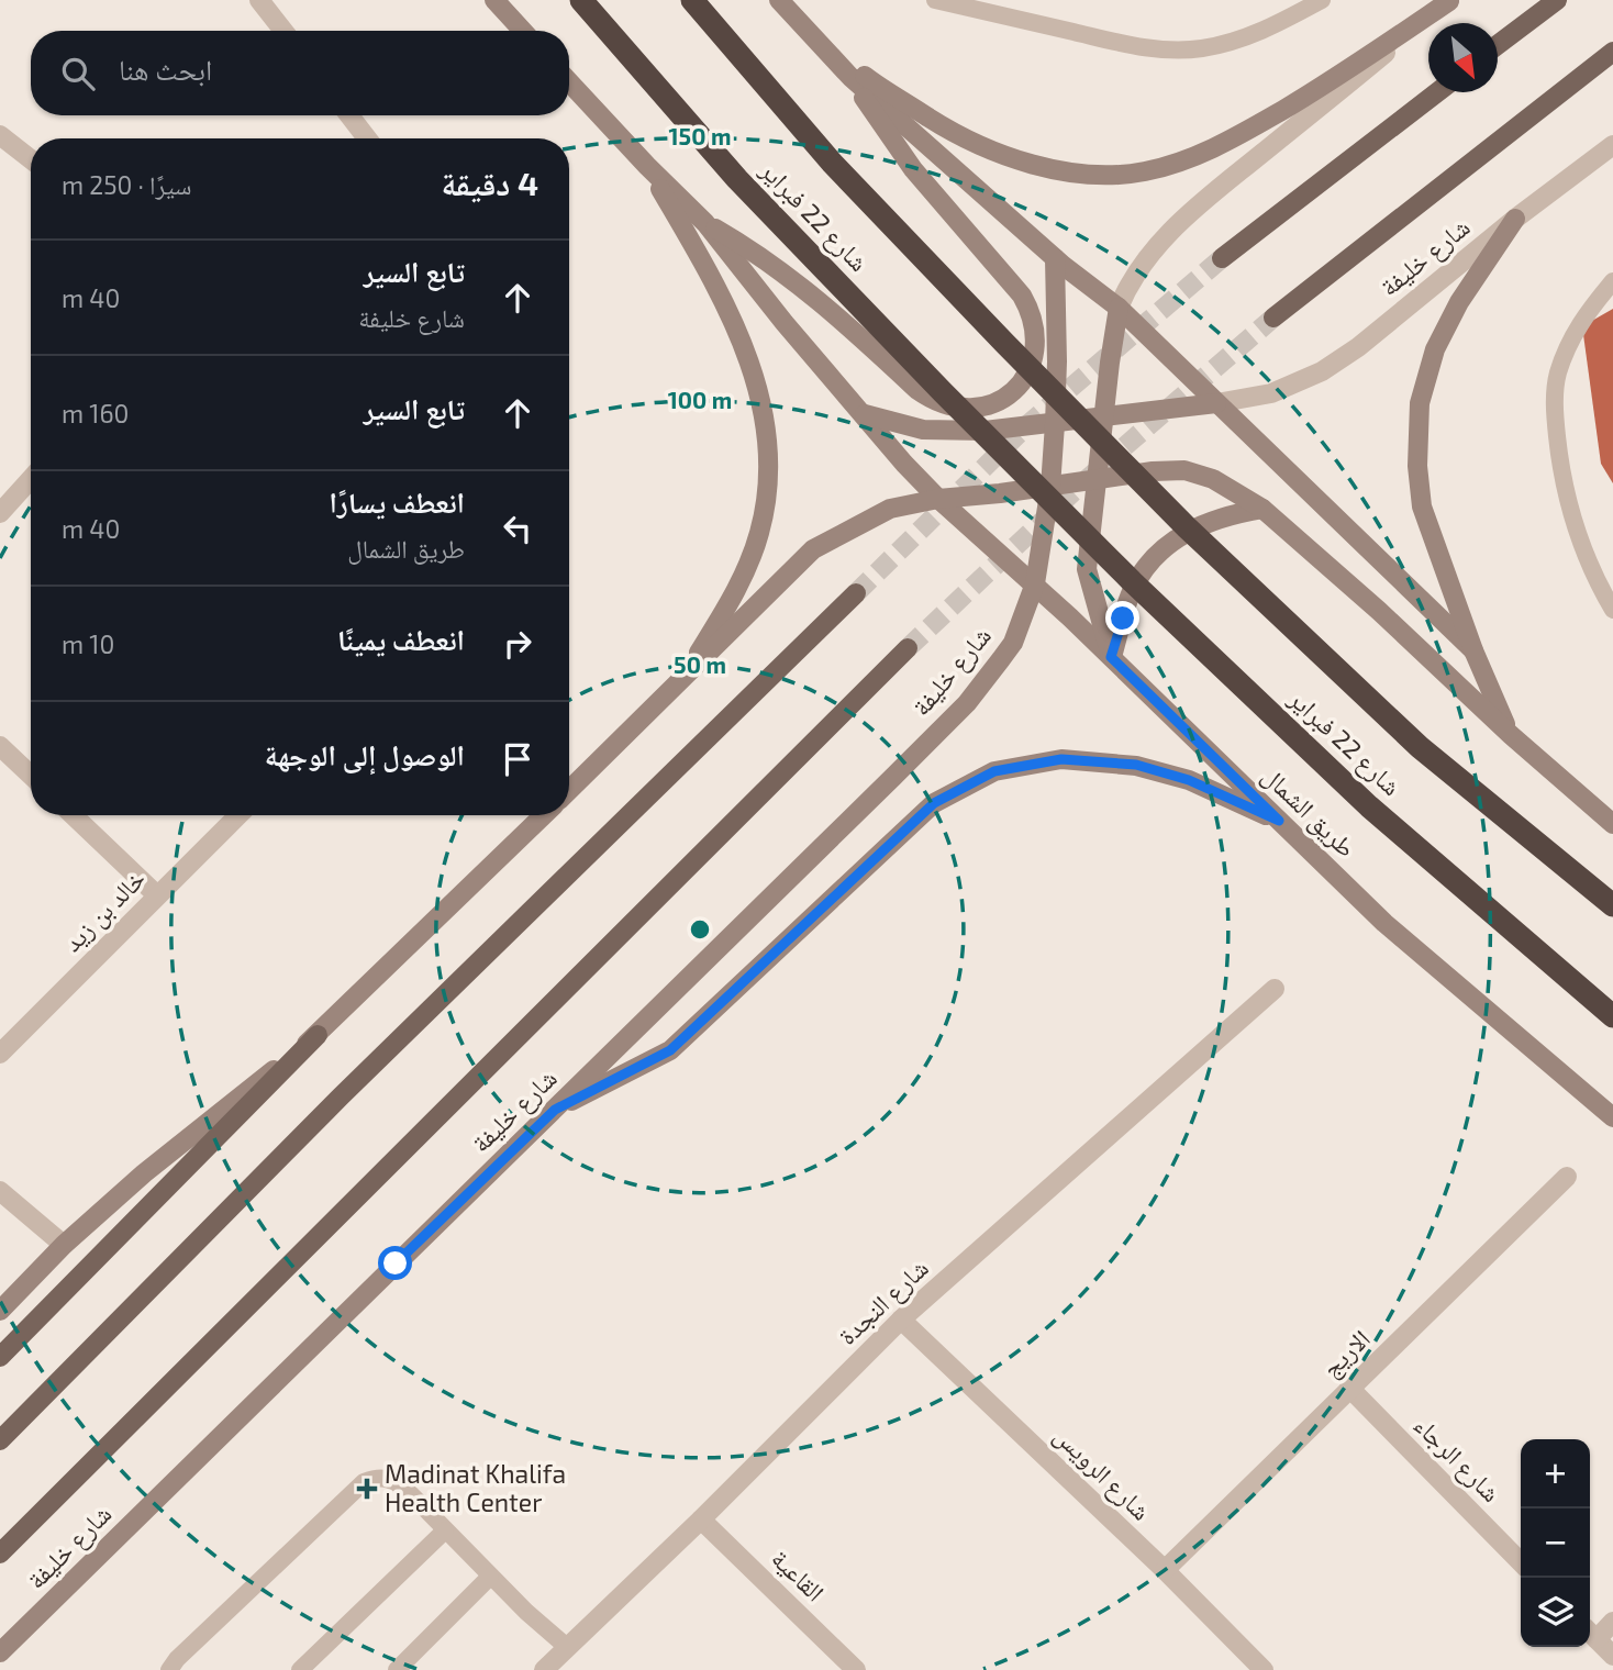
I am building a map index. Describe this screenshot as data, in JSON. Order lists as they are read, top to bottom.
{
  "streets": {
    "highway": ["شارع 22 فبراير"],
    "main road": ["شارع خليفة", "طريق الشمال"],
    "street": [
      "خالد بن زيد",
      "شارع النجدة",
      "الاريج",
      "شارع الرجاء",
      "شارع الرويس",
      "القاعية"
    ]
  },
  "crossings": [
    ["شارع خليفة", "طريق الشمال"],
    ["شارع النجدة", "شارع الرويس"],
    ["شارع النجدة", "القاعية"],
    ["الاريج", "شارع الرجاء"],
    ["الاريج", "شارع الرويس"]
  ],
  "places": {
    "health": ["Madinat Khalifa Health Center"]
  },
  "north": "bottom right",
  "page": {
    "search": "ابحث هنا",
    "heading": ["4 دقيقة", "سيرًا · 250 m"],
    "list": [
      ["تابع السير", "شارع خليفة", "40 m"],
      ["تابع السير", "160 m"],
      ["انعطف يسارًا", "طريق الشمال", "40 m"],
      ["انعطف يمينًا", "10 m"],
      "الوصول إلى الوجهة"
    ],
    "map_buttons": ["+", "−"]
  },
  "rings": ["150 m", "100 m", "50 m"]
}
